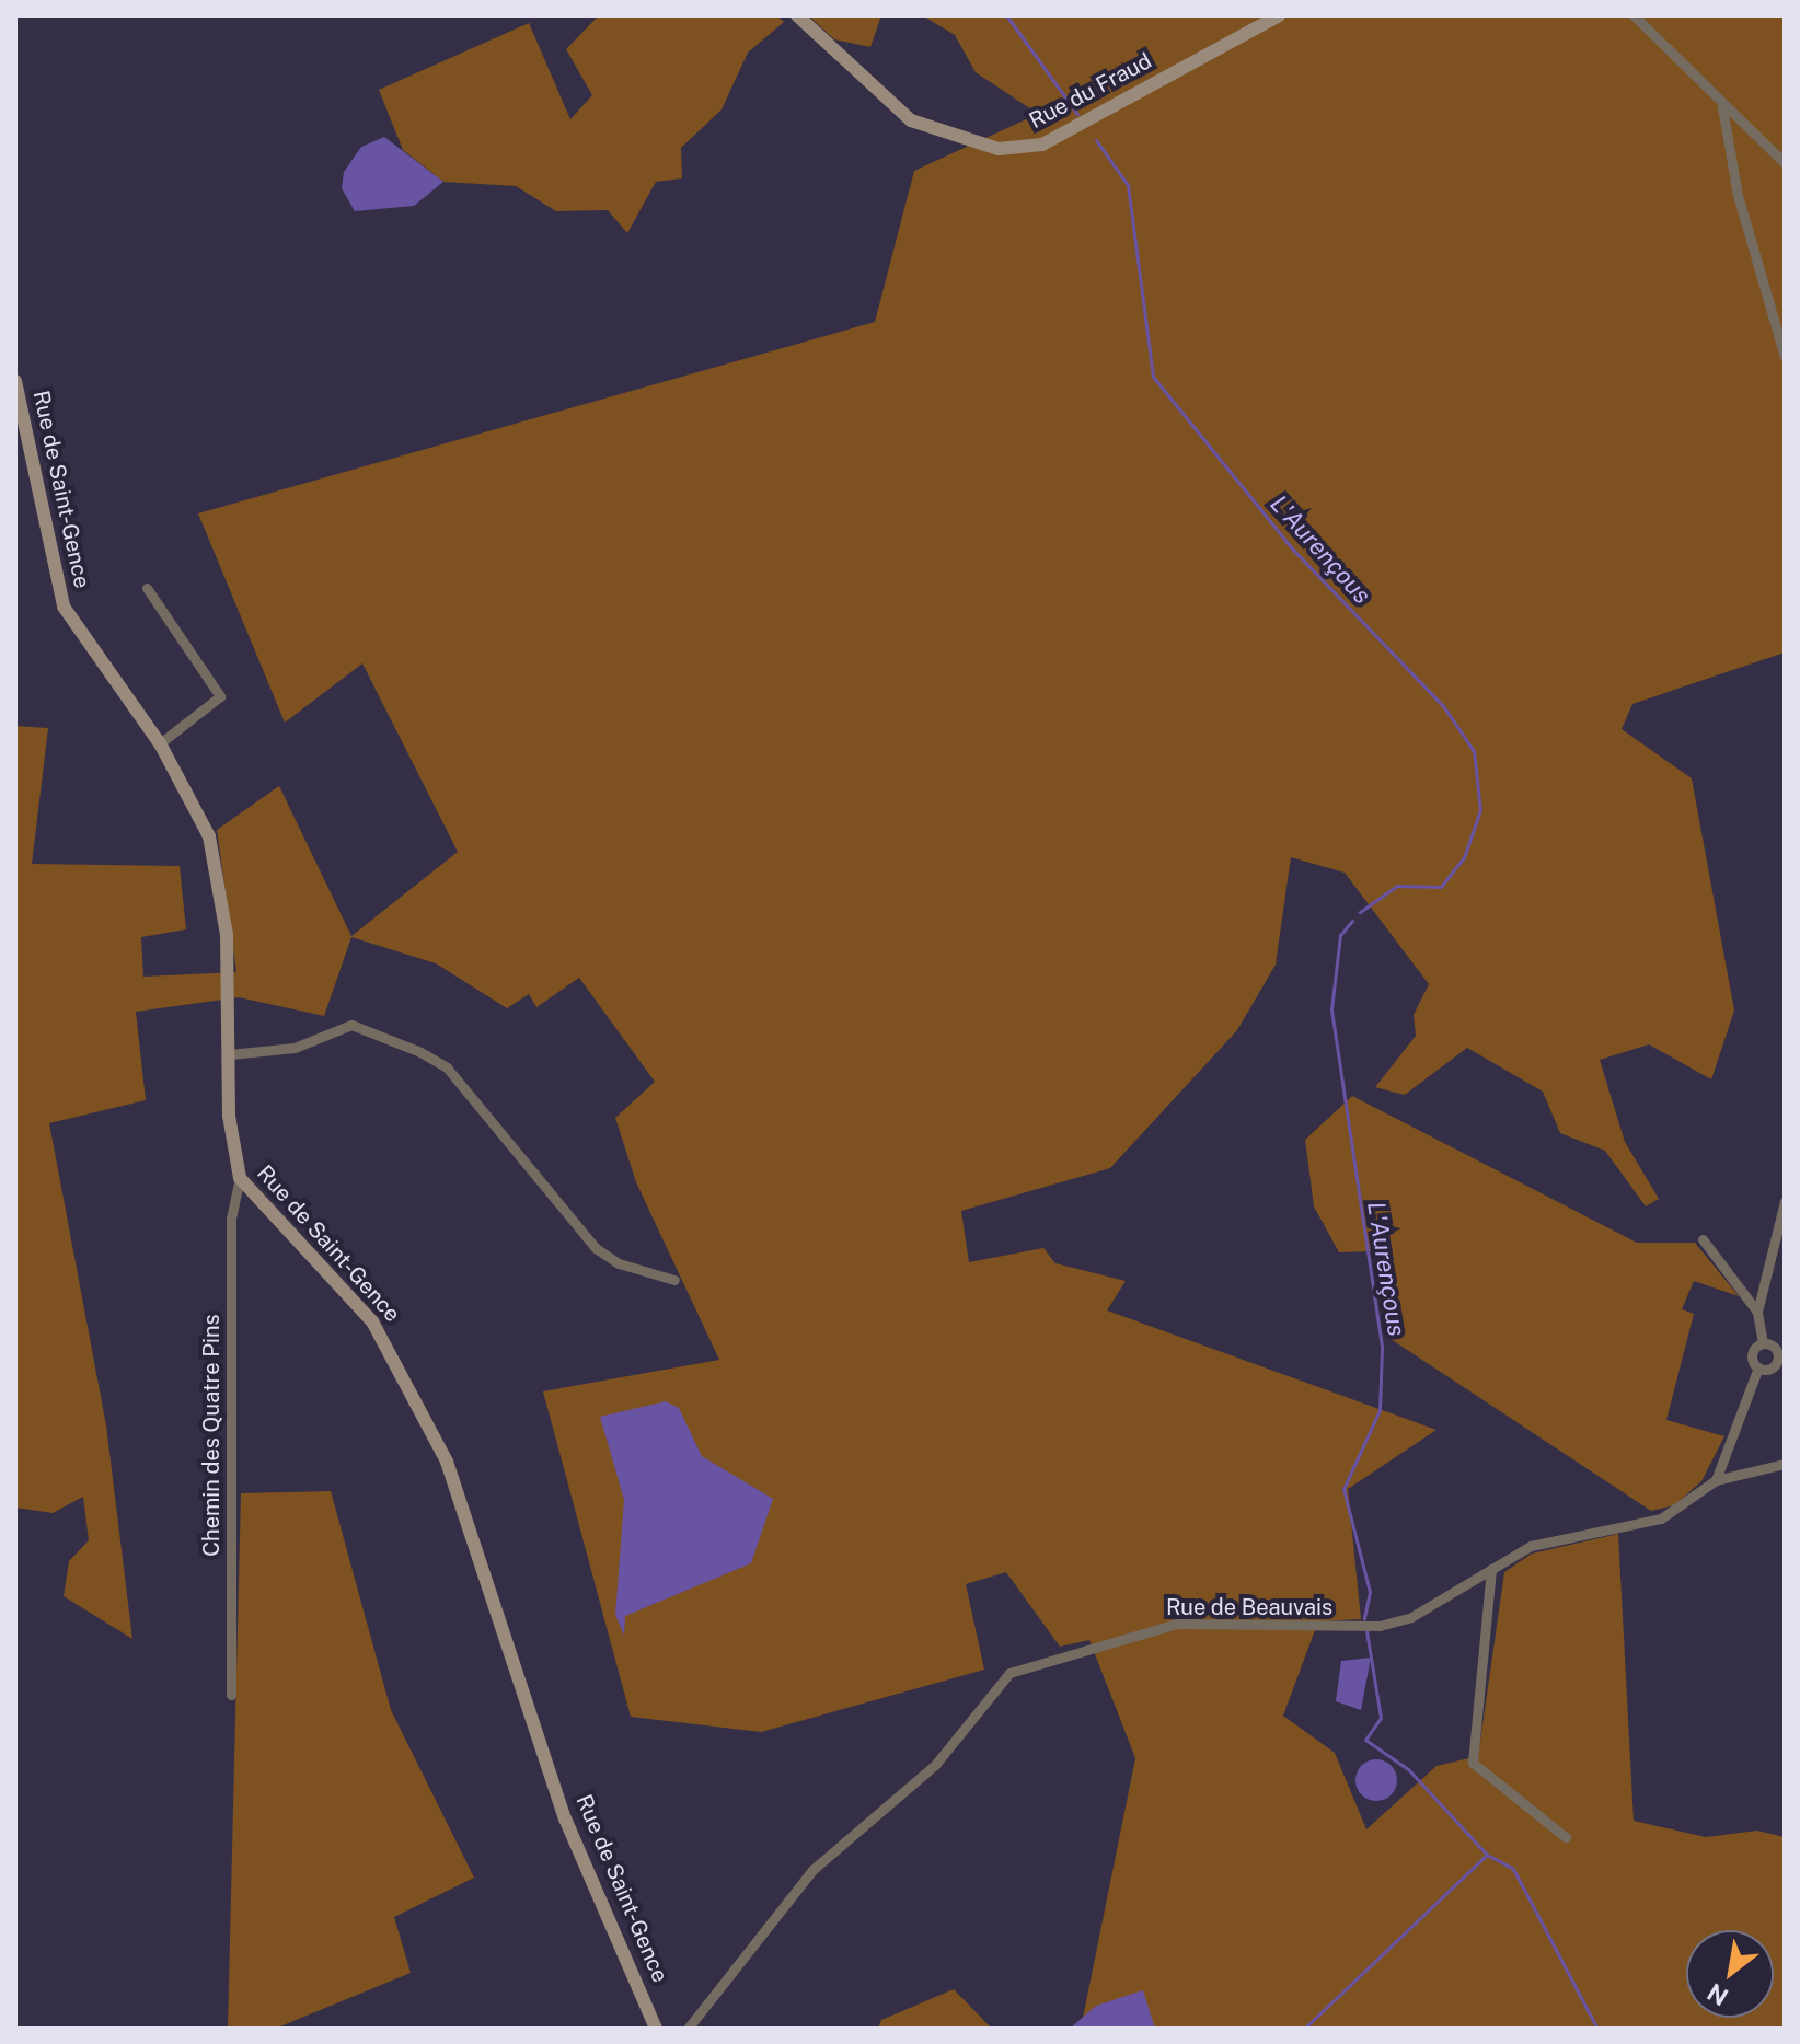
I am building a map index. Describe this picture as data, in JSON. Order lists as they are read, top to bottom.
{
  "streets": {
    "street": [
      "Rue du Fraud",
      "Rue de Saint-Gence",
      "Chemin des Quatre Pins",
      "Rue de Beauvais"
    ]
  },
  "crossings": [
    ["Rue de Saint-Gence", "Chemin des Quatre Pins"]
  ],
  "water": ["L'Aurençous"],
  "north": "bottom left"
}
